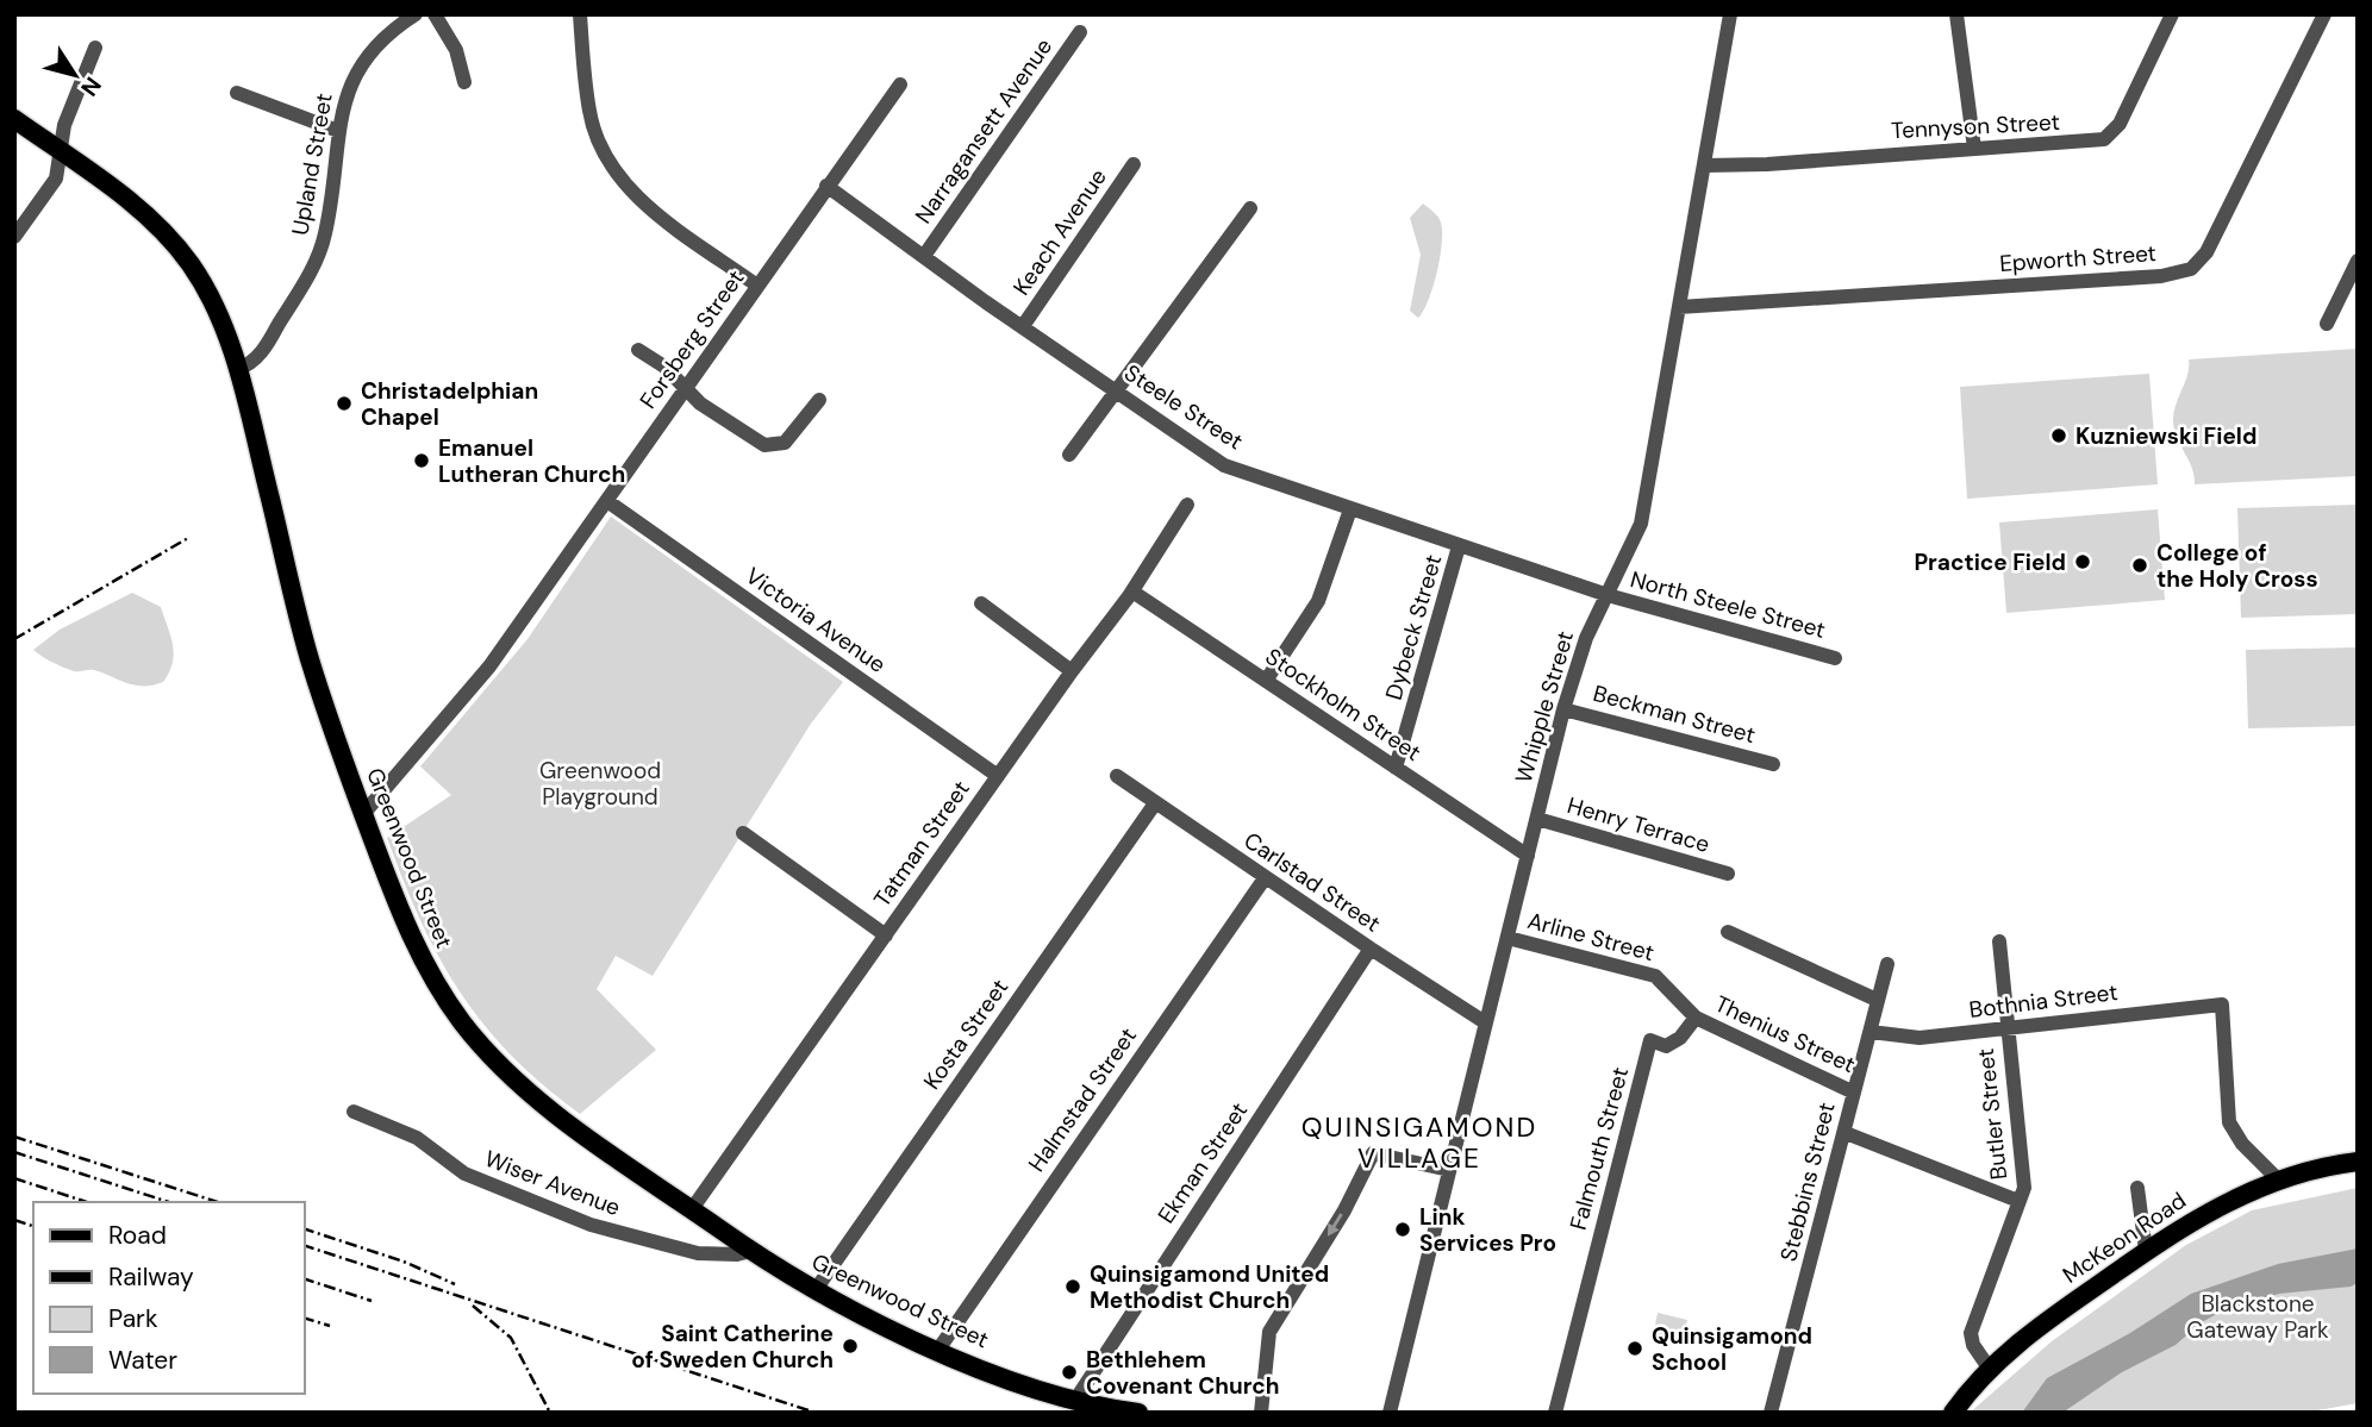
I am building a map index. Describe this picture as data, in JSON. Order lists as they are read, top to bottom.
{
  "streets": {
    "main road": ["Greenwood Street", "McKeon Road"],
    "street": [
      "Tennyson Street",
      "Narragansett Avenue",
      "Upland Street",
      "Keach Avenue",
      "Epworth Street",
      "Forsberg Street",
      "Steele Street",
      "North Steele Street",
      "Victoria Avenue",
      "Dybeck Street",
      "Stockholm Street",
      "Whipple Street",
      "Beckman Street",
      "Henry Terrace",
      "Tatman Street",
      "Carlstad Street",
      "Arline Street",
      "Bothnia Street",
      "Kosta Street",
      "Thenius Street",
      "Halmstad Street",
      "Butler Street",
      "Falmouth Street",
      "Ekman Street",
      "Stebbins Street",
      "Wiser Avenue"
    ]
  },
  "crossings": [
    ["Tennyson Street", "Whipple Street"],
    ["Narragansett Avenue", "Steele Street"],
    ["Upland Street", "Greenwood Street"],
    ["Keach Avenue", "Steele Street"],
    ["Epworth Street", "Whipple Street"],
    ["Forsberg Street", "Steele Street"],
    ["Forsberg Street", "Victoria Avenue"],
    ["Forsberg Street", "Greenwood Street"],
    ["Steele Street", "North Steele Street"],
    ["Steele Street", "Dybeck Street"],
    ["Steele Street", "Whipple Street"],
    ["North Steele Street", "Whipple Street"],
    ["Victoria Avenue", "Tatman Street"],
    ["Dybeck Street", "Stockholm Street"],
    ["Stockholm Street", "Whipple Street"],
    ["Stockholm Street", "Tatman Street"],
    ["Whipple Street", "Beckman Street"],
    ["Whipple Street", "Henry Terrace"],
    ["Whipple Street", "Carlstad Street"],
    ["Whipple Street", "Arline Street"],
    ["Tatman Street", "Greenwood Street"],
    ["Greenwood Street", "Kosta Street"],
    ["Greenwood Street", "Halmstad Street"],
    ["Greenwood Street", "Ekman Street"],
    ["Greenwood Street", "Wiser Avenue"],
    ["Carlstad Street", "Kosta Street"],
    ["Carlstad Street", "Halmstad Street"],
    ["Carlstad Street", "Ekman Street"],
    ["Arline Street", "Thenius Street"],
    ["Arline Street", "Falmouth Street"],
    ["Bothnia Street", "Butler Street"],
    ["Bothnia Street", "Stebbins Street"],
    ["Bothnia Street", "McKeon Road"],
    ["Thenius Street", "Falmouth Street"],
    ["Thenius Street", "Stebbins Street"],
    ["Butler Street", "McKeon Road"]
  ],
  "districts": ["QUINSIGAMOND VILLAGE"],
  "parks": ["Greenwood Playground", "Blackstone Gateway Park"],
  "places": [
    "Christadelphian Chapel",
    "Kuzniewski Field",
    "Emanuel Lutheran Church",
    "Practice Field",
    "College of the Holy Cross",
    "Link Services Pro",
    "Quinsigamond United Methodist Church",
    "Saint Catherine of Sweden Church",
    "Quinsigamond School",
    "Bethlehem Covenant Church"
  ],
  "legend": [
    "Road",
    "Railway",
    "Park",
    "Water"
  ],
  "north": "bottom right"
}
